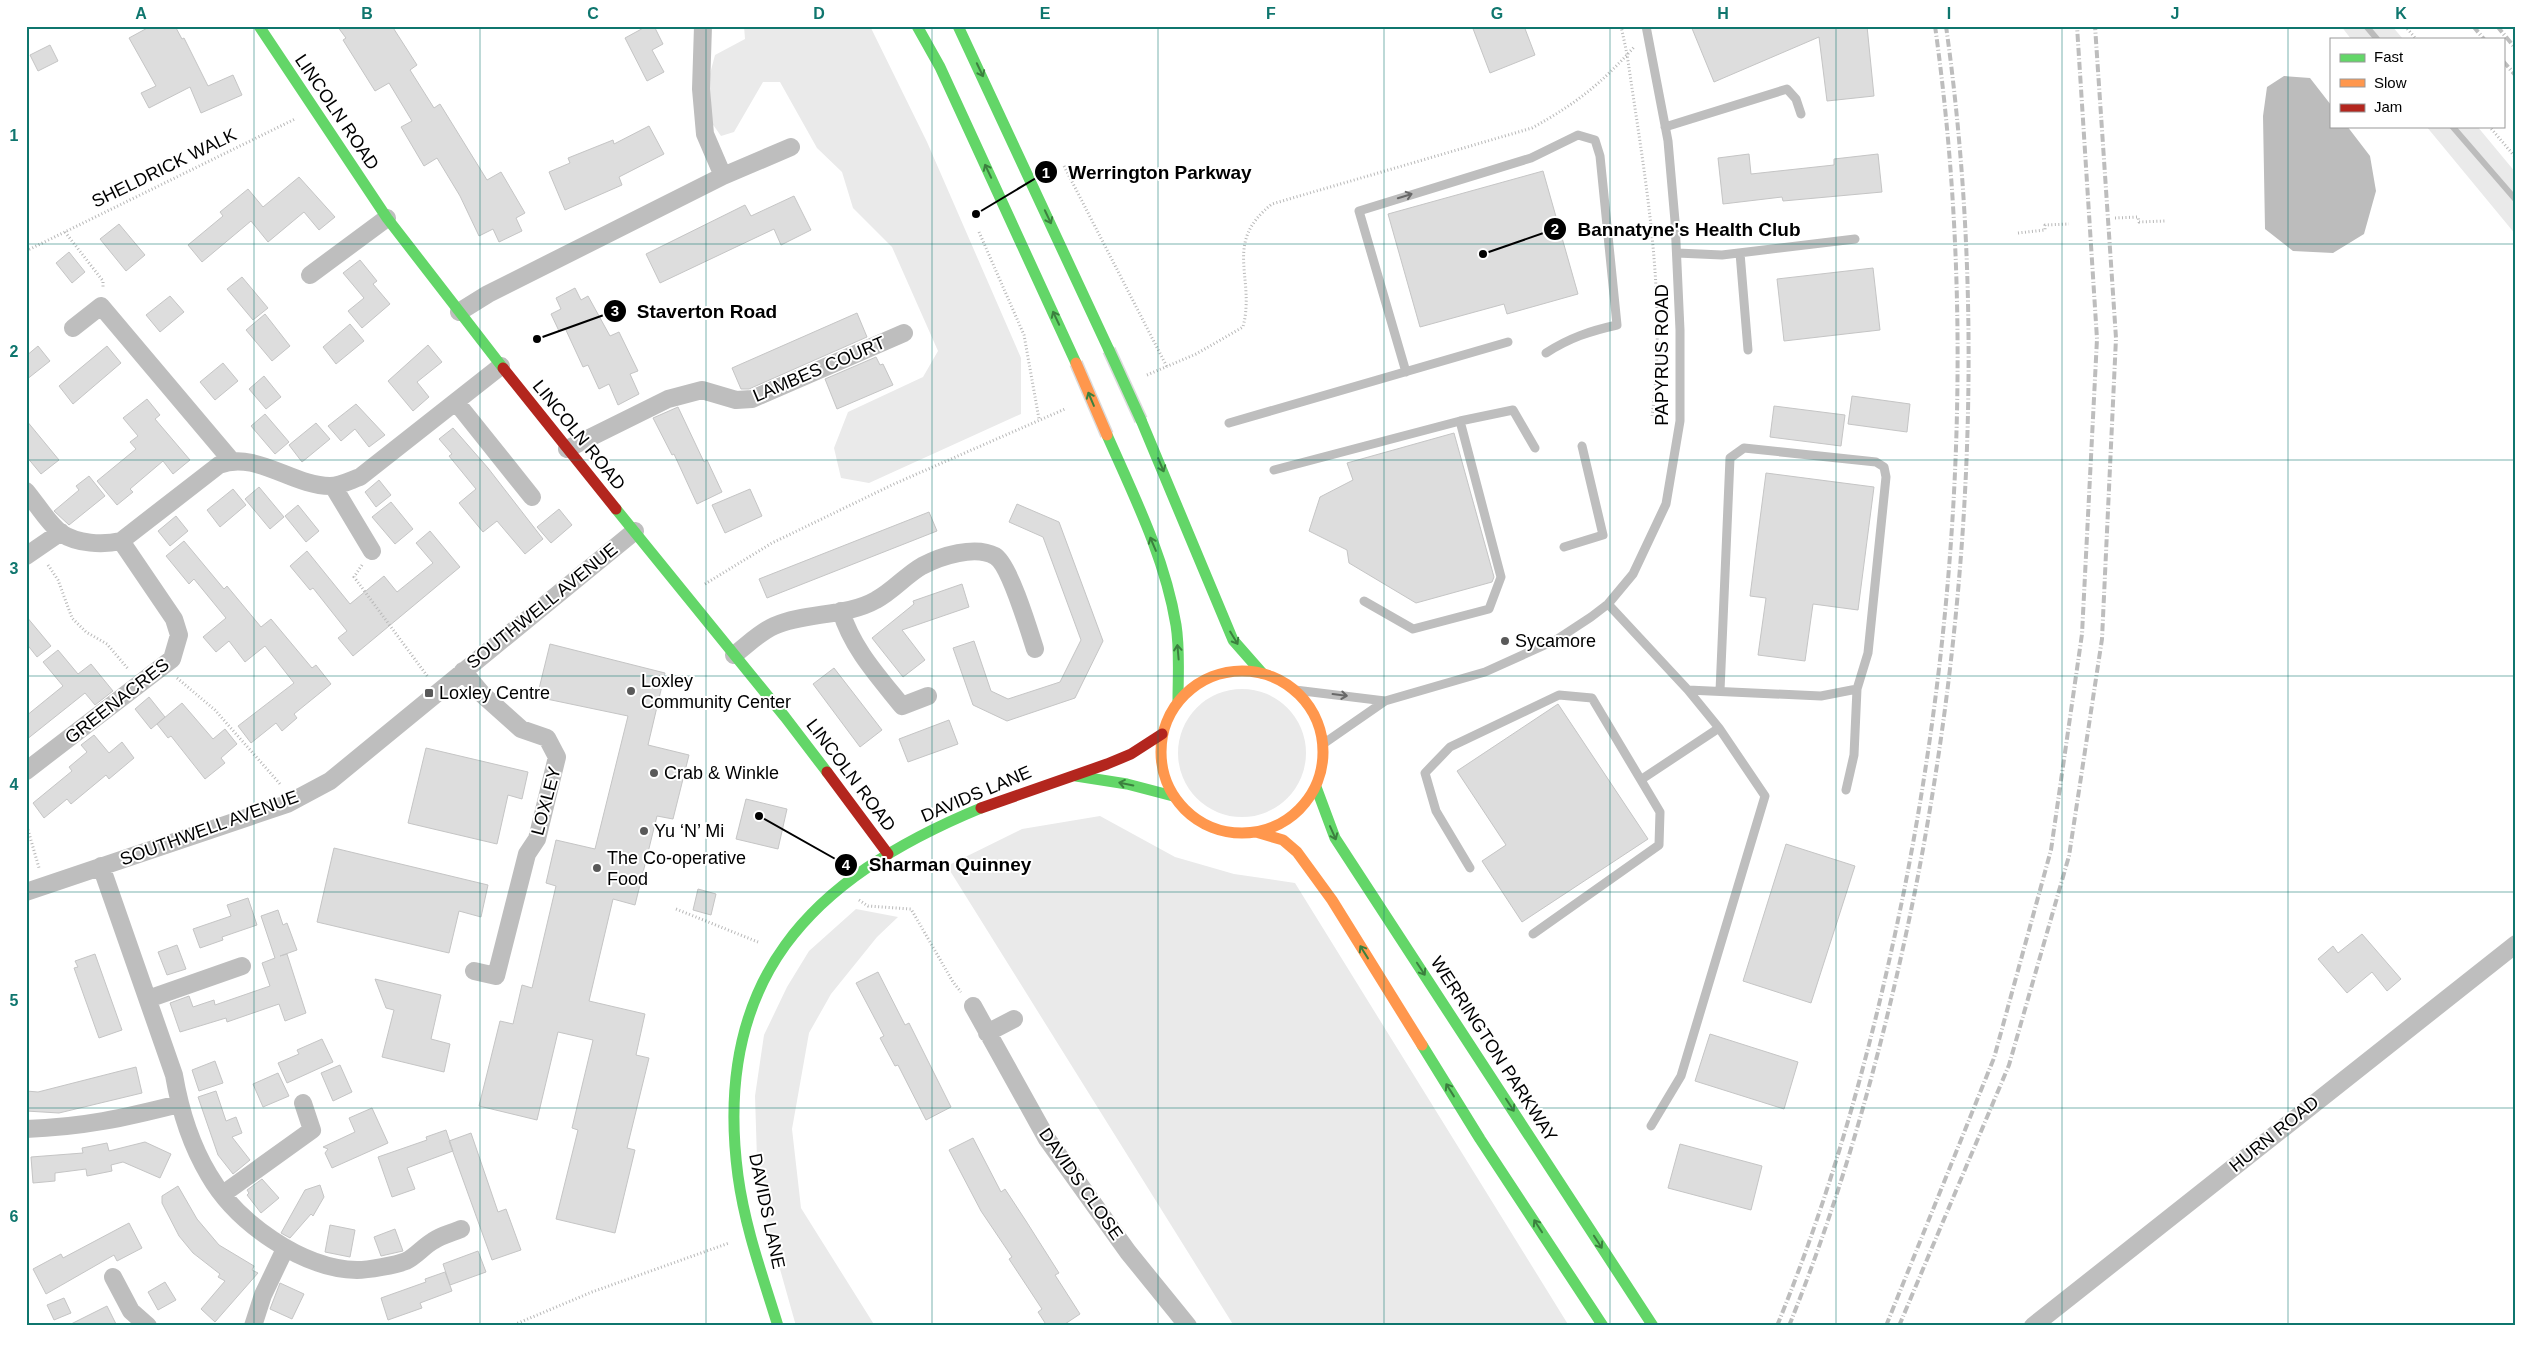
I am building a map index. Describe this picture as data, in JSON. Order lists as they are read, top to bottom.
{
  "streets": {
    "main road": ["LINCOLN ROAD", "DAVIDS LANE", "WERRINGTON PARKWAY"],
    "street": [
      "LAMBES COURT",
      "SOUTHWELL AVENUE",
      "GREENACRES",
      "LOXLEY",
      "HURN ROAD",
      "DAVIDS CLOSE"
    ],
    "lane": ["PAPYRUS ROAD"],
    "path": ["SHELDRICK WALK"]
  },
  "crossings": [
    ["LINCOLN ROAD", "SHELDRICK WALK"],
    ["LINCOLN ROAD", "LAMBES COURT"],
    ["LINCOLN ROAD", "SOUTHWELL AVENUE"],
    ["LINCOLN ROAD", "DAVIDS LANE"],
    ["PAPYRUS ROAD", "DAVIDS LANE"],
    ["PAPYRUS ROAD", "WERRINGTON PARKWAY"],
    ["SOUTHWELL AVENUE", "LOXLEY"],
    ["DAVIDS LANE", "WERRINGTON PARKWAY"]
  ],
  "places": {
    "other": [
      "Werrington Parkway",
      "Bannatyne's Health Club",
      "Staverton Road",
      "Sycamore",
      "Loxley Community Center",
      "Crab & Winkle",
      "Sharman Quinney",
      "Yu ‘N’ Mi",
      "The Co-operative Food"
    ],
    "transit": ["Loxley Centre"]
  },
  "legend": ["Fast", "Slow", "Jam"],
  "grid": {
    "columns": [
      "A",
      "B",
      "C",
      "D",
      "E",
      "F",
      "G",
      "H",
      "I",
      "J",
      "K"
    ],
    "rows": [
      "1",
      "2",
      "3",
      "4",
      "5",
      "6"
    ]
  }
}
